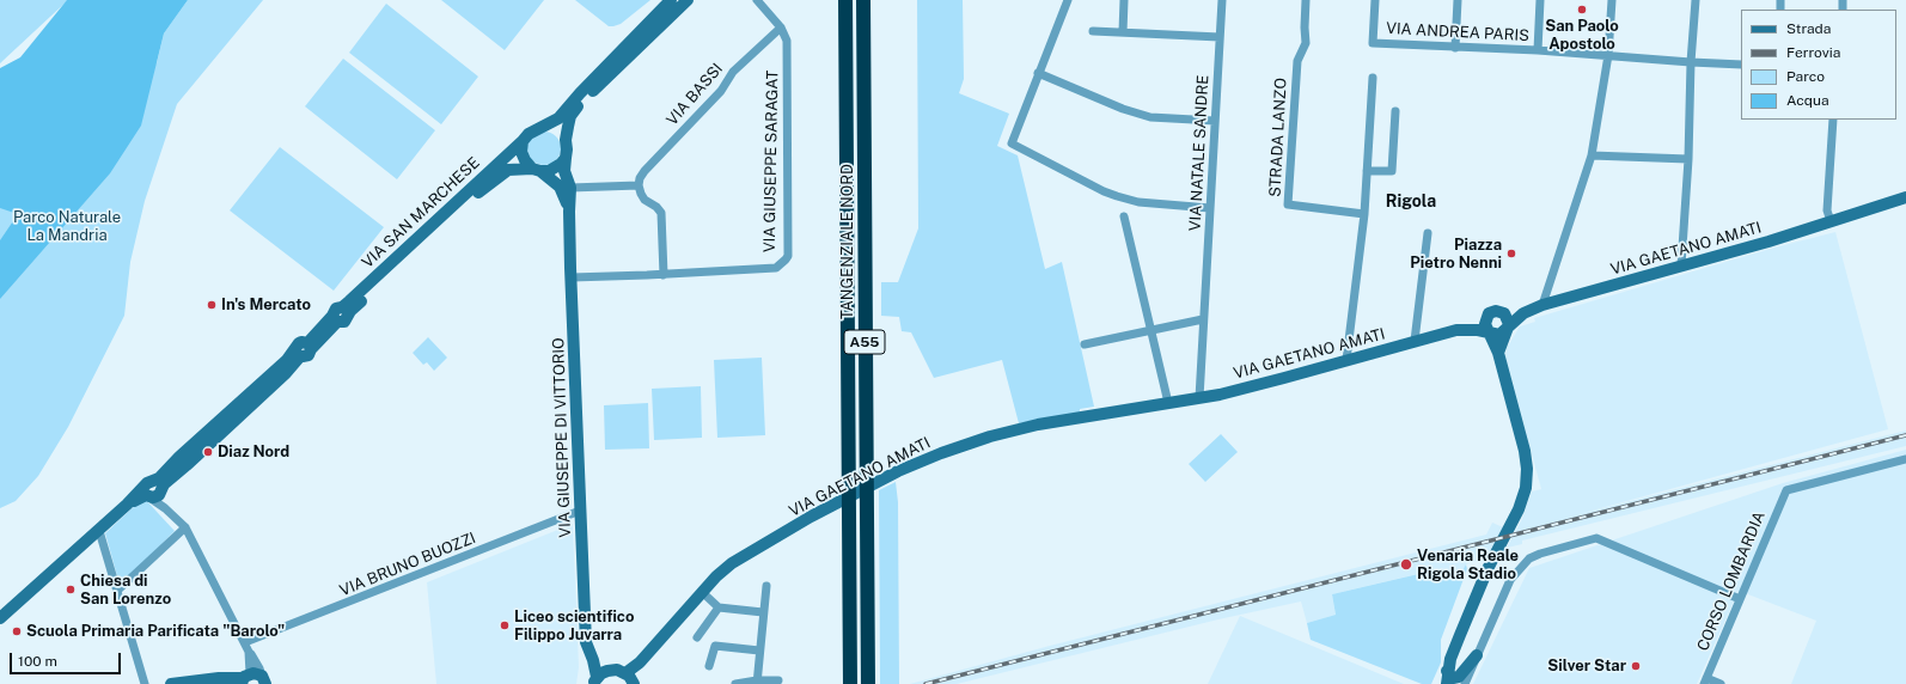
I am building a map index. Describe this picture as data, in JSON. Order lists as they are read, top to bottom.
{
  "streets": {
    "highway": ["TANGENZIALE NORD", "A55"],
    "street": [
      "VIA ANDREA PARIS",
      "VIA BASSI",
      "STRADA LANZO",
      "VIA NATALE SANDRE",
      "VIA GIUSEPPE SARAGAT",
      "VIA SAN MARCHESE",
      "VIA GAETANO AMATI",
      "VIA GIUSEPPE DI VITTORIO",
      "VIA BRUNO BUOZZI",
      "CORSO LOMBARDIA"
    ]
  },
  "crossings": [
    ["VIA BASSI", "VIA GIUSEPPE SARAGAT"],
    ["VIA NATALE SANDRE", "VIA GAETANO AMATI"],
    ["VIA GIUSEPPE SARAGAT", "VIA GIUSEPPE DI VITTORIO"],
    ["VIA SAN MARCHESE", "VIA GIUSEPPE DI VITTORIO"],
    ["VIA GIUSEPPE DI VITTORIO", "VIA BRUNO BUOZZI"]
  ],
  "districts": ["Rigola"],
  "parks": ["Parco Naturale La Mandria"],
  "places": [
    "San Paolo Apostolo",
    "Piazza Pietro Nenni",
    "In's Mercato",
    "Diaz Nord",
    "Venaria Reale Rigola Stadio",
    "Chiesa di San Lorenzo",
    "Liceo scientifico Filippo Juvarra",
    "Scuola Primaria Parificata \"Barolo\"",
    "Silver Star"
  ],
  "legend": [
    "Strada",
    "Ferrovia",
    "Parco",
    "Acqua"
  ],
  "scale_bar": "100 m"
}
